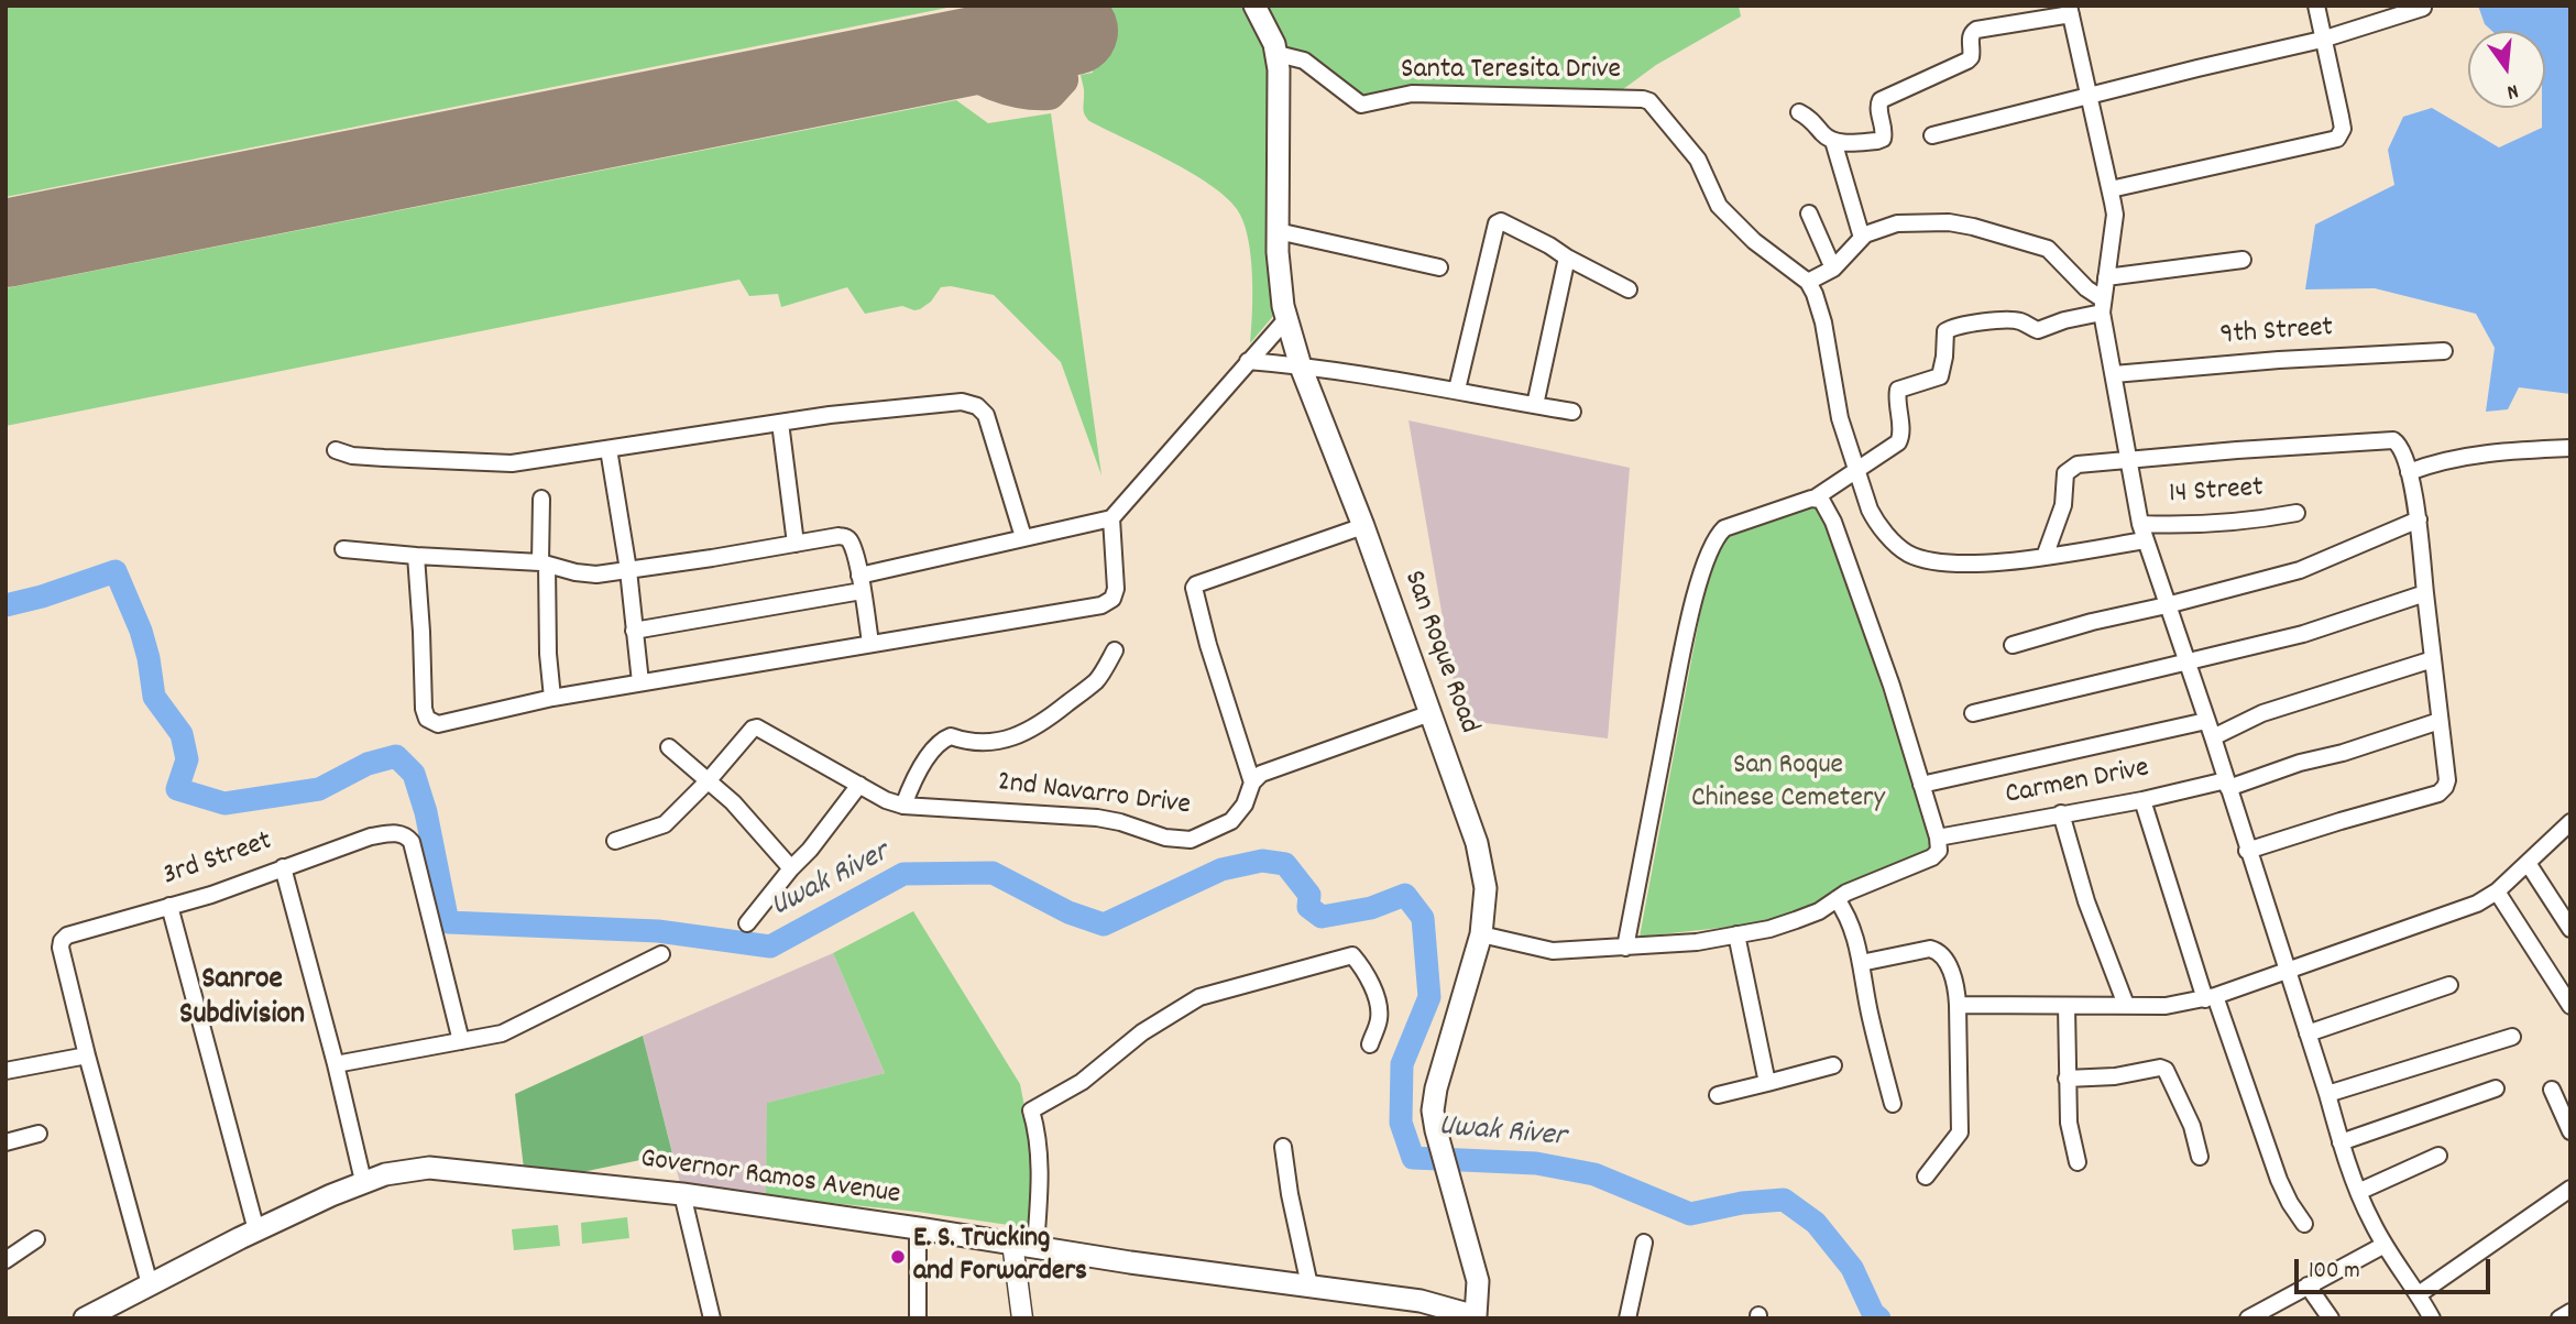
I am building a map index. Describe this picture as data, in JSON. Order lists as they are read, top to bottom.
{
  "streets": {
    "main road": ["San Roque Road", "Governor Ramos Avenue"],
    "street": [
      "Santa Teresita Drive",
      "9th Street",
      "14 Street",
      "Carmen Drive",
      "2nd Navarro Drive",
      "3rd Street"
    ]
  },
  "crossings": [
    ["Santa Teresita Drive", "San Roque Road"],
    ["San Roque Road", "Governor Ramos Avenue"]
  ],
  "districts": ["Sanroe Subdivision"],
  "water": ["Uwak River"],
  "parks": ["San Roque Chinese Cemetery"],
  "places": ["E. S. Trucking and Forwarders"],
  "scale_bar": "100 m",
  "north": "bottom"
}
